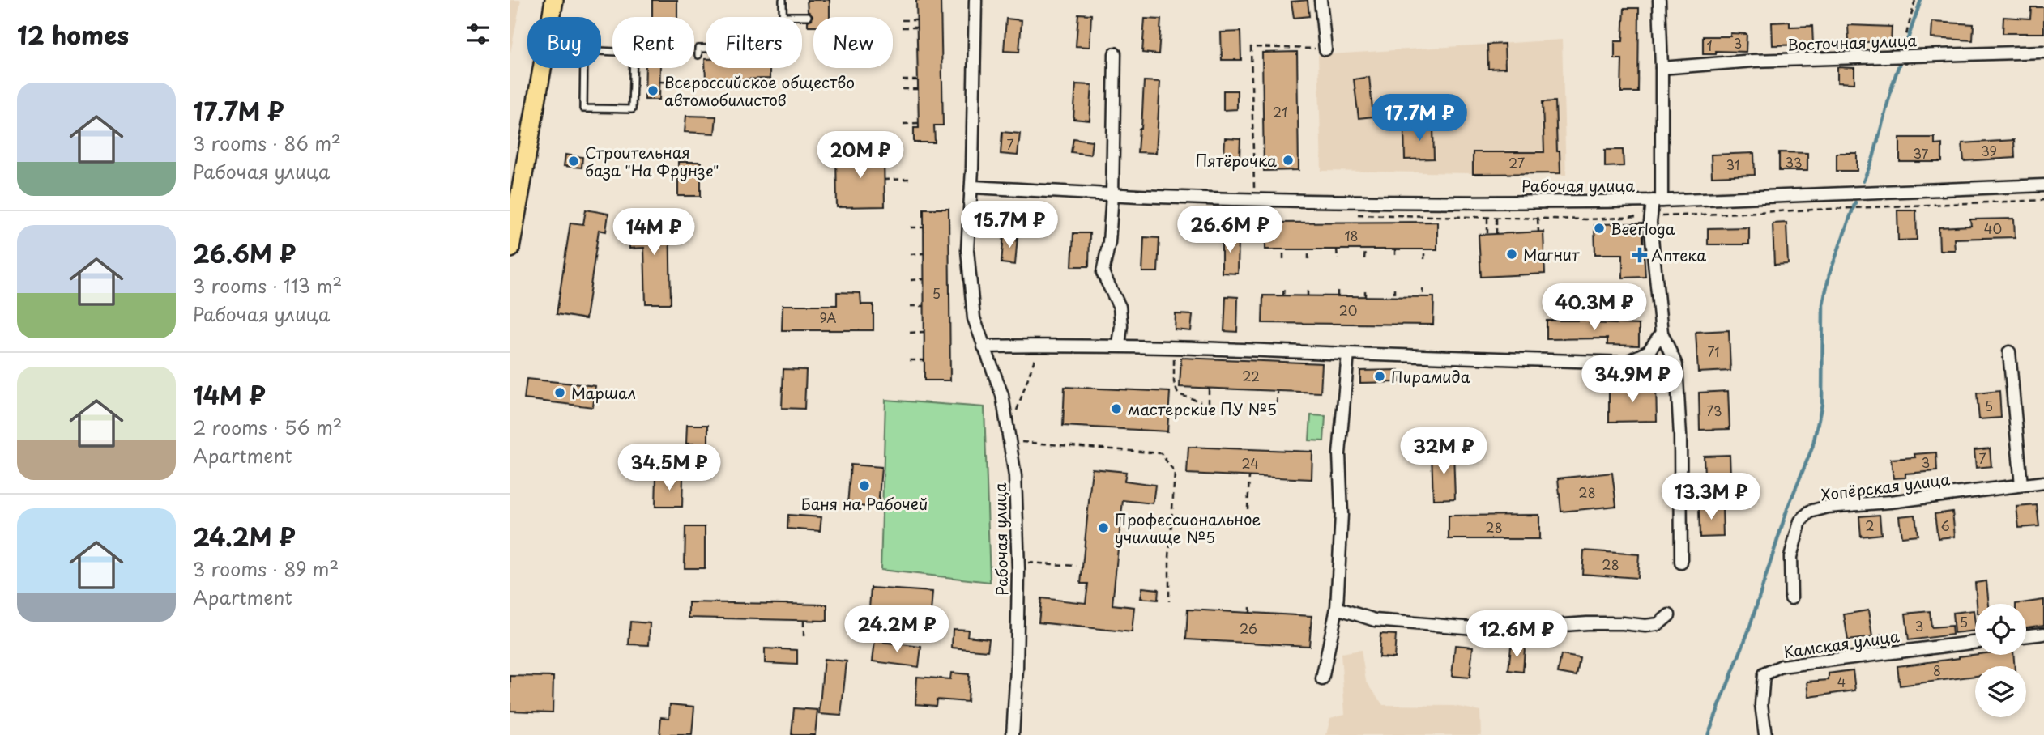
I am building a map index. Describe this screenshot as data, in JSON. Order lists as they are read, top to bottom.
{
  "streets": {
    "street": [
      "Восточная улица",
      "Рабочая улица",
      "Хопёрская улица",
      "Камская улица"
    ]
  },
  "places": {
    "other": [
      "Всероссийское общество автомобилистов",
      "Пятёрочка",
      "Строительная база \"На Фрунзе\"",
      "Beerloga",
      "Магнит",
      "Пирамида",
      "Маршал",
      "мастерские ПУ №5",
      "Баня на Рабочей",
      "Профессиональное училище №5"
    ],
    "health": ["Аптека"]
  },
  "house_numbers": [
    "3",
    "1",
    "21",
    "7",
    "39",
    "37",
    "33",
    "27",
    "31",
    "40",
    "18",
    "5",
    "20",
    "9А",
    "71",
    "22",
    "5",
    "73",
    "7",
    "3",
    "24",
    "28",
    "2",
    "6",
    "28",
    "28",
    "5",
    "3",
    "26",
    "8",
    "4"
  ],
  "page": {
    "heading": "12 homes",
    "chip": [
      "Buy",
      "Rent",
      "Filters",
      "New"
    ],
    "list": [
      {
        "name": "17.7M ₽",
        "note": "3 rooms · 86 m² · Рабочая улица"
      },
      {
        "name": "26.6M ₽",
        "note": "3 rooms · 113 m² · Рабочая улица"
      },
      {
        "name": "14M ₽",
        "note": "2 rooms · 56 m² · Apartment"
      },
      {
        "name": "24.2M ₽",
        "note": "3 rooms · 89 m² · Apartment"
      }
    ],
    "price": [
      "17.7M ₽",
      "20M ₽",
      "15.7M ₽",
      "26.6M ₽",
      "14M ₽",
      "40.3M ₽",
      "34.9M ₽",
      "32M ₽",
      "34.5M ₽",
      "13.3M ₽",
      "24.2M ₽",
      "12.6M ₽"
    ]
  }
}
